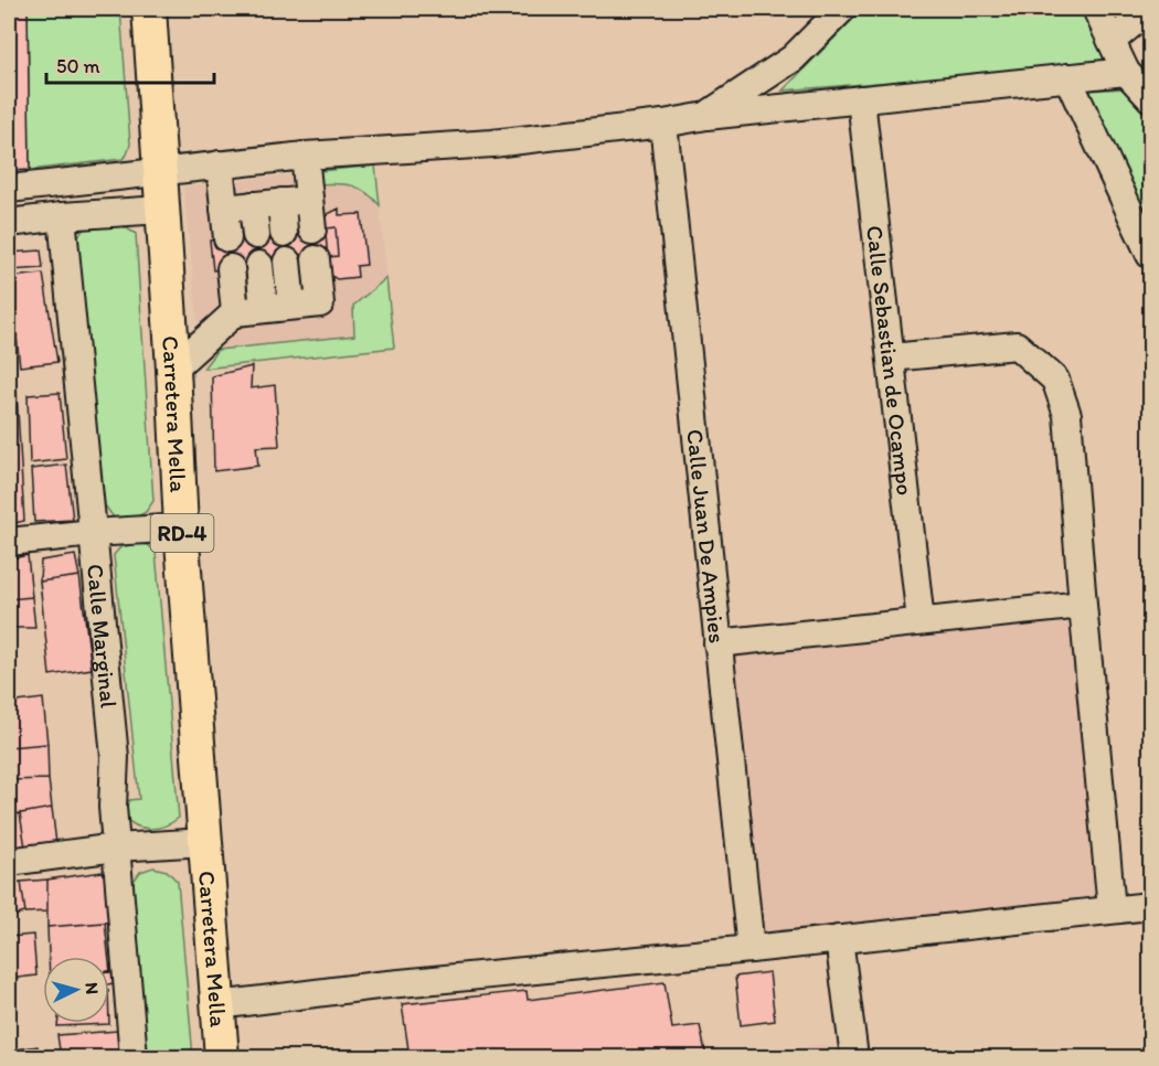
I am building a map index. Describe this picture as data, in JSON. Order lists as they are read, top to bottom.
{
  "streets": {
    "main road": ["Carretera Mella", "RD-4"],
    "street": ["Calle Sebastian de Ocampo", "Calle Juan De Ampies", "Calle Marginal"]
  },
  "scale_bar": "50 m",
  "north": "right"
}
